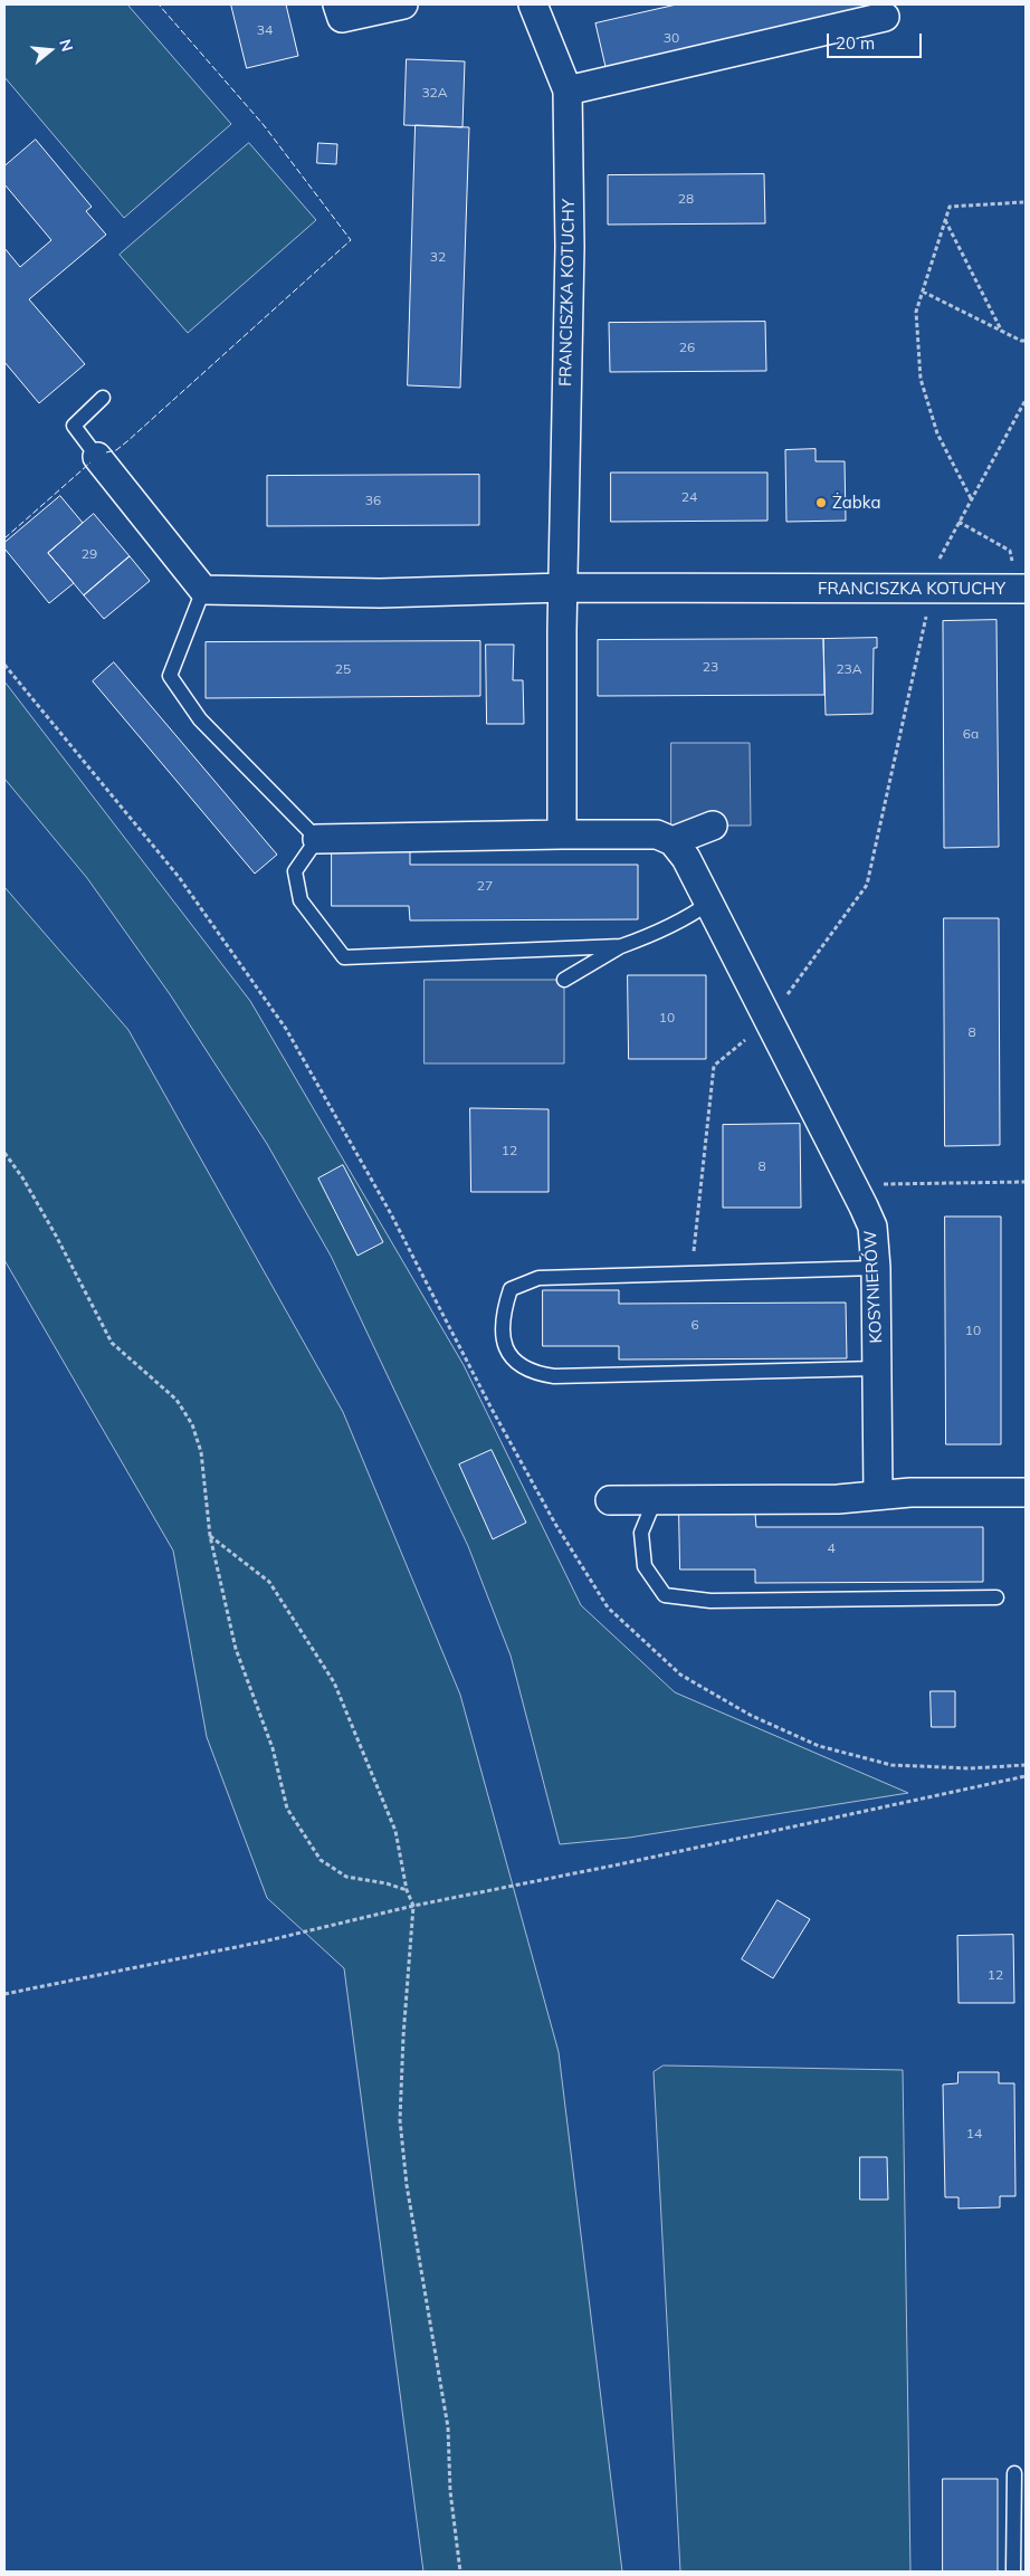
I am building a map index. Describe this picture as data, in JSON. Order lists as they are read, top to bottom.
{
  "streets": {
    "street": ["FRANCISZKA KOTUCHY", "KOSYNIERÓW"]
  },
  "places": ["Żabka"],
  "house_numbers": [
    "34",
    "30",
    "32A",
    "28",
    "32",
    "26",
    "24",
    "36",
    "29",
    "23",
    "25",
    "23A",
    "6a",
    "27",
    "10",
    "8",
    "12",
    "8",
    "6",
    "10",
    "4",
    "12",
    "14"
  ],
  "scale_bar": "20 m",
  "north": "right"
}
